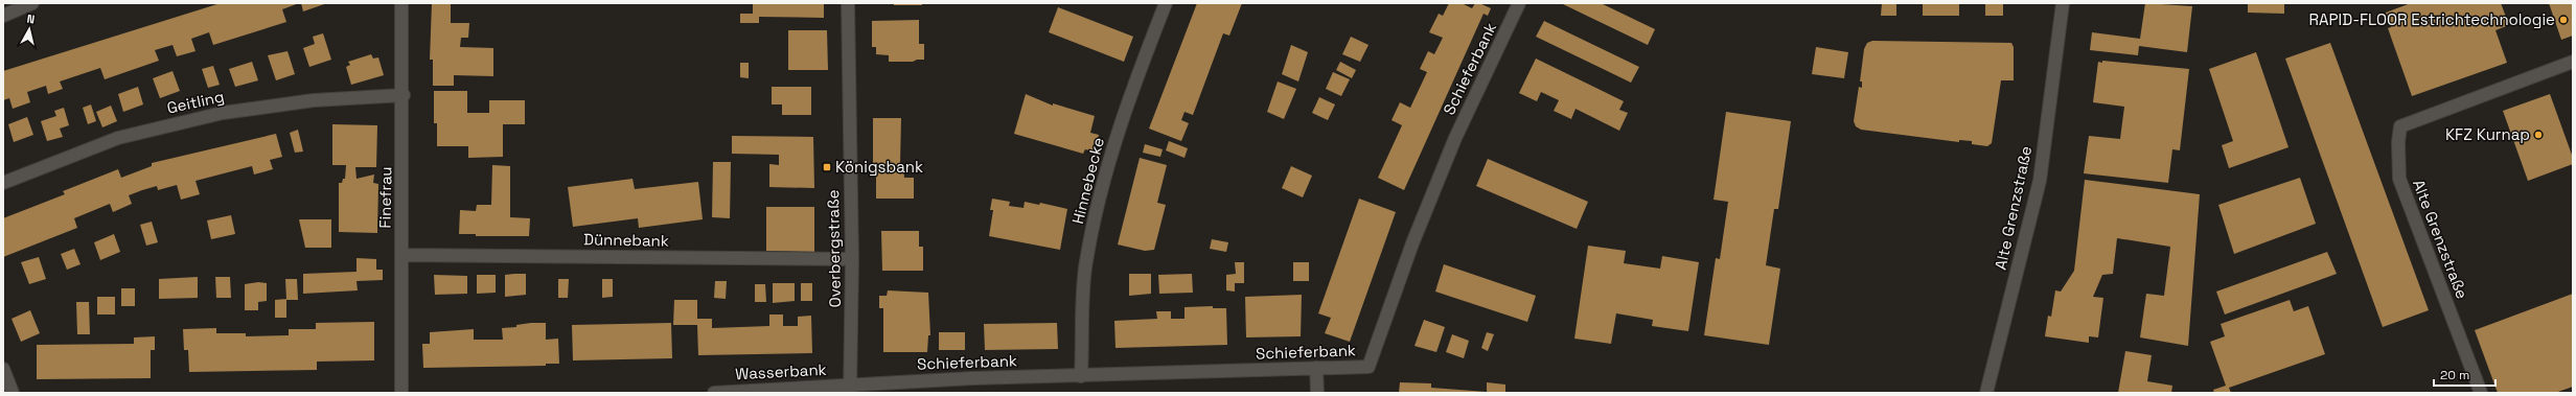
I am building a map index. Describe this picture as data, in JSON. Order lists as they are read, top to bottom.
{
  "streets": {
    "street": [
      "Schieferbank",
      "Geitling",
      "Hinnebecke",
      "Finefrau",
      "Alte Grenzstraße",
      "Dünnebank",
      "Overbergstraße",
      "Wasserbank"
    ]
  },
  "crossings": [
    ["Schieferbank", "Hinnebecke"],
    ["Schieferbank", "Overbergstraße"],
    ["Schieferbank", "Wasserbank"],
    ["Geitling", "Finefrau"],
    ["Finefrau", "Dünnebank"],
    ["Dünnebank", "Overbergstraße"],
    ["Overbergstraße", "Wasserbank"]
  ],
  "places": {
    "other": ["RAPID-FLOOR Estrichtechnologie", "KFZ Kurnap"],
    "transit": ["Königsbank"]
  },
  "scale_bar": "20 m",
  "north": "top"
}
